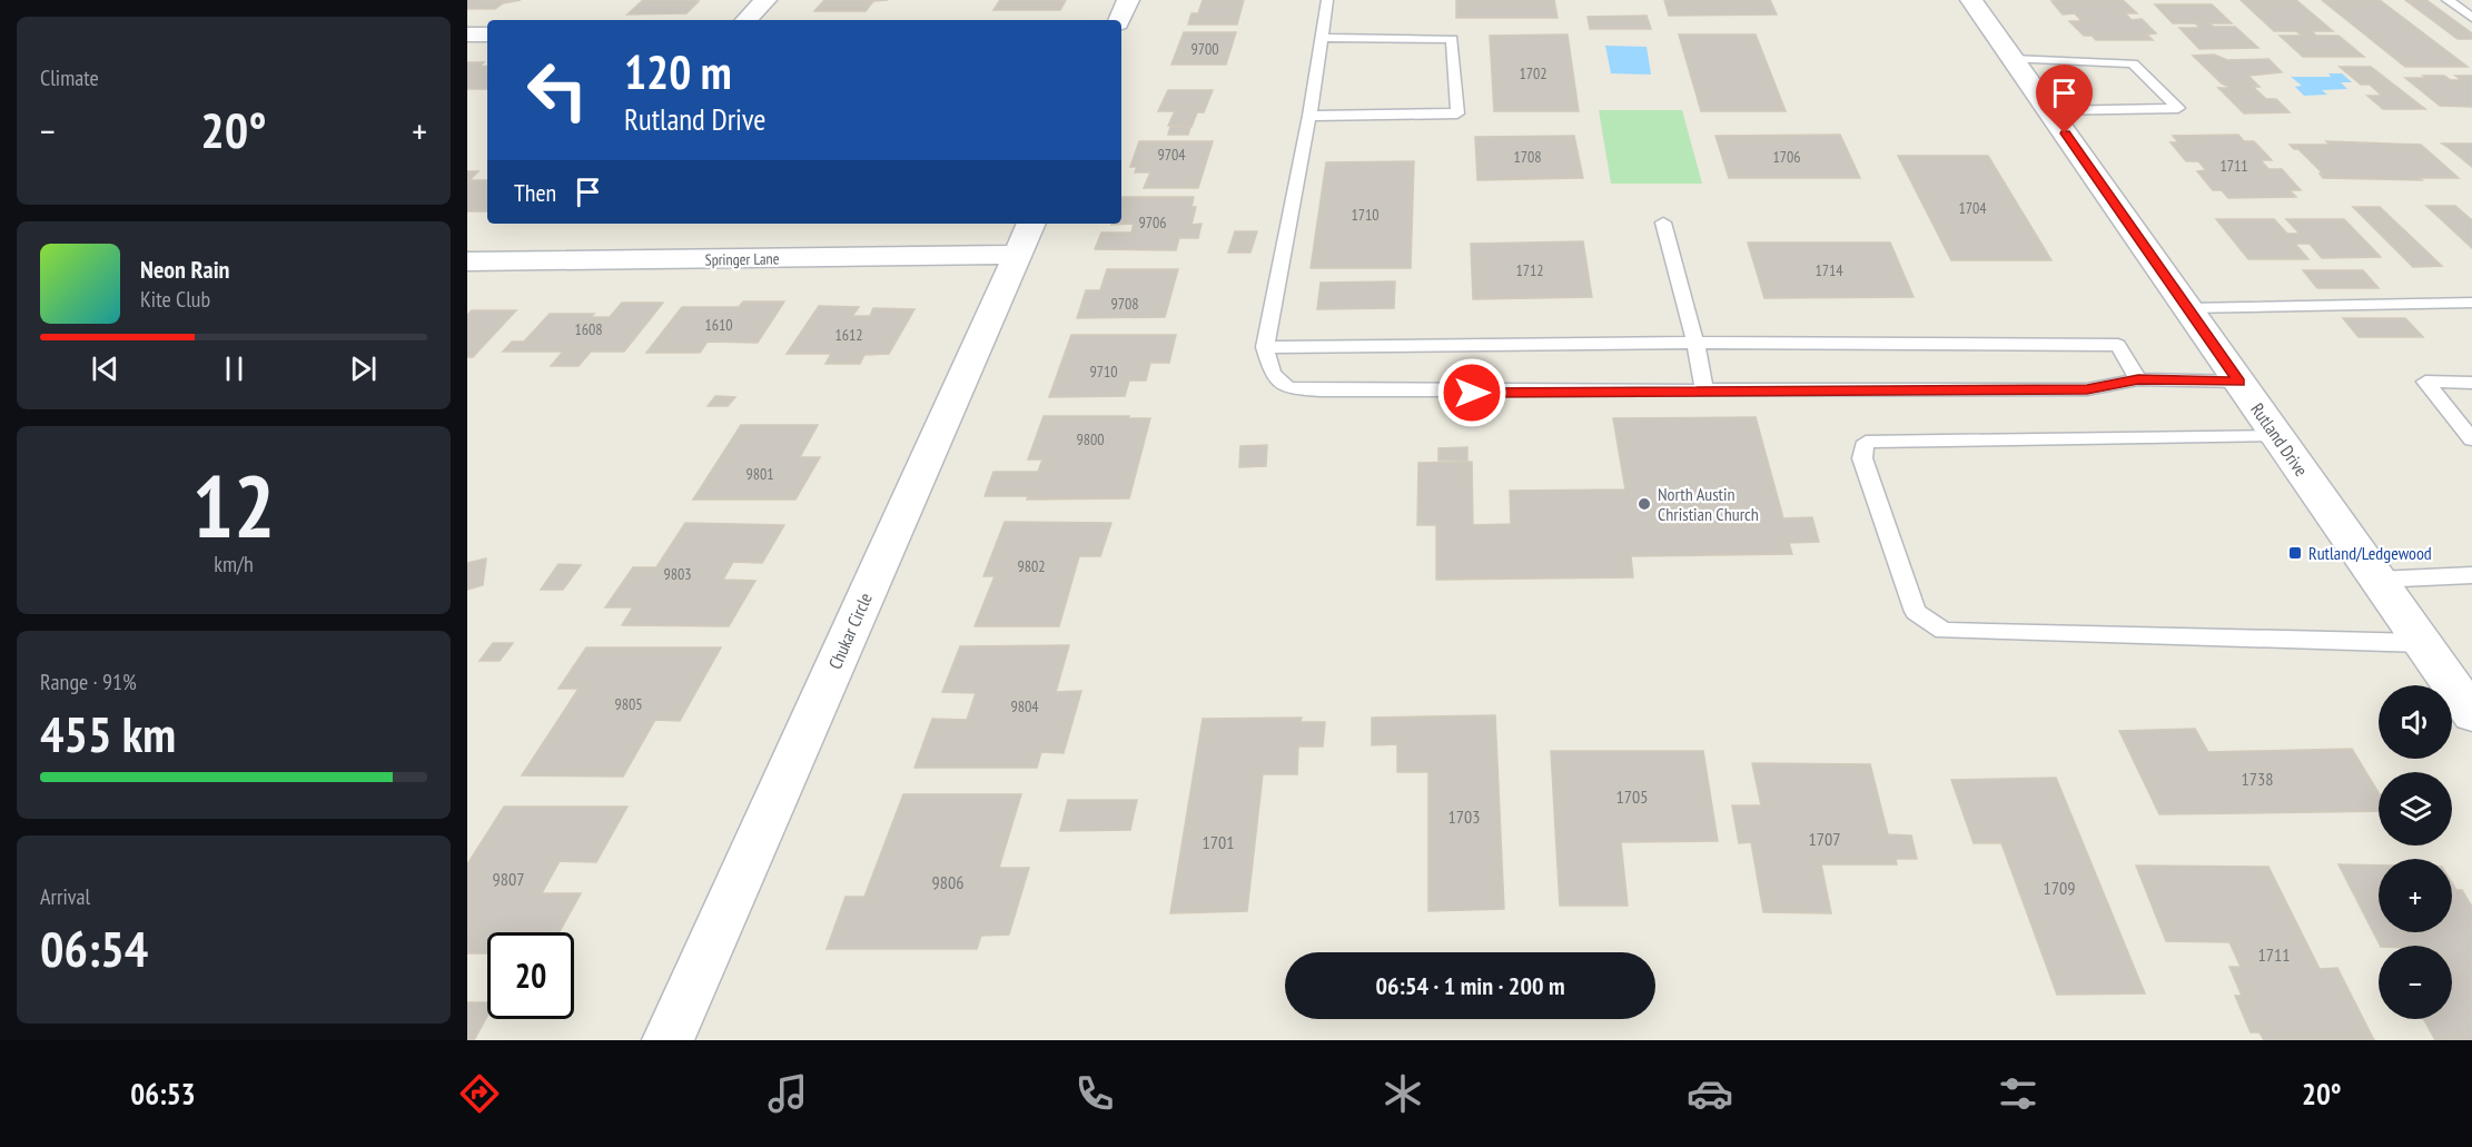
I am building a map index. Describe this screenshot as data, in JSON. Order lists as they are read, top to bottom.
{
  "streets": {
    "street": ["Springer Lane", "Rutland Drive", "Chukar Circle"]
  },
  "crossings": [
    ["Springer Lane", "Chukar Circle"]
  ],
  "places": {
    "other": ["North Austin Christian Church"],
    "transit": ["Rutland/Ledgewood"]
  },
  "house_numbers": [
    "9700",
    "1702",
    "9704",
    "1708",
    "1706",
    "1711",
    "1704",
    "1710",
    "9706",
    "1712",
    "1714",
    "9708",
    "1610",
    "1608",
    "1612",
    "9710",
    "9800",
    "9801",
    "9802",
    "9803",
    "9805",
    "9804",
    "1738",
    "1705",
    "1703",
    "1707",
    "1701",
    "9807",
    "9806",
    "1709",
    "1711"
  ],
  "page": {
    "tile": [
      "Climate",
      ["12", "km/h"],
      ["Range · 91%", "455 km"],
      ["Arrival", "06:54"]
    ],
    "turn": ["120 m", "Rutland Drive"],
    "heat": ["−", "20°", "+"],
    "then": "Then",
    "song": ["Neon Rain", "Kite Club"],
    "map_buttons": ["+", "−"],
    "limit": "20",
    "trip": "06:54 · 1 min · 200 m",
    "tabs": ["06:53", "20°"]
  }
}
